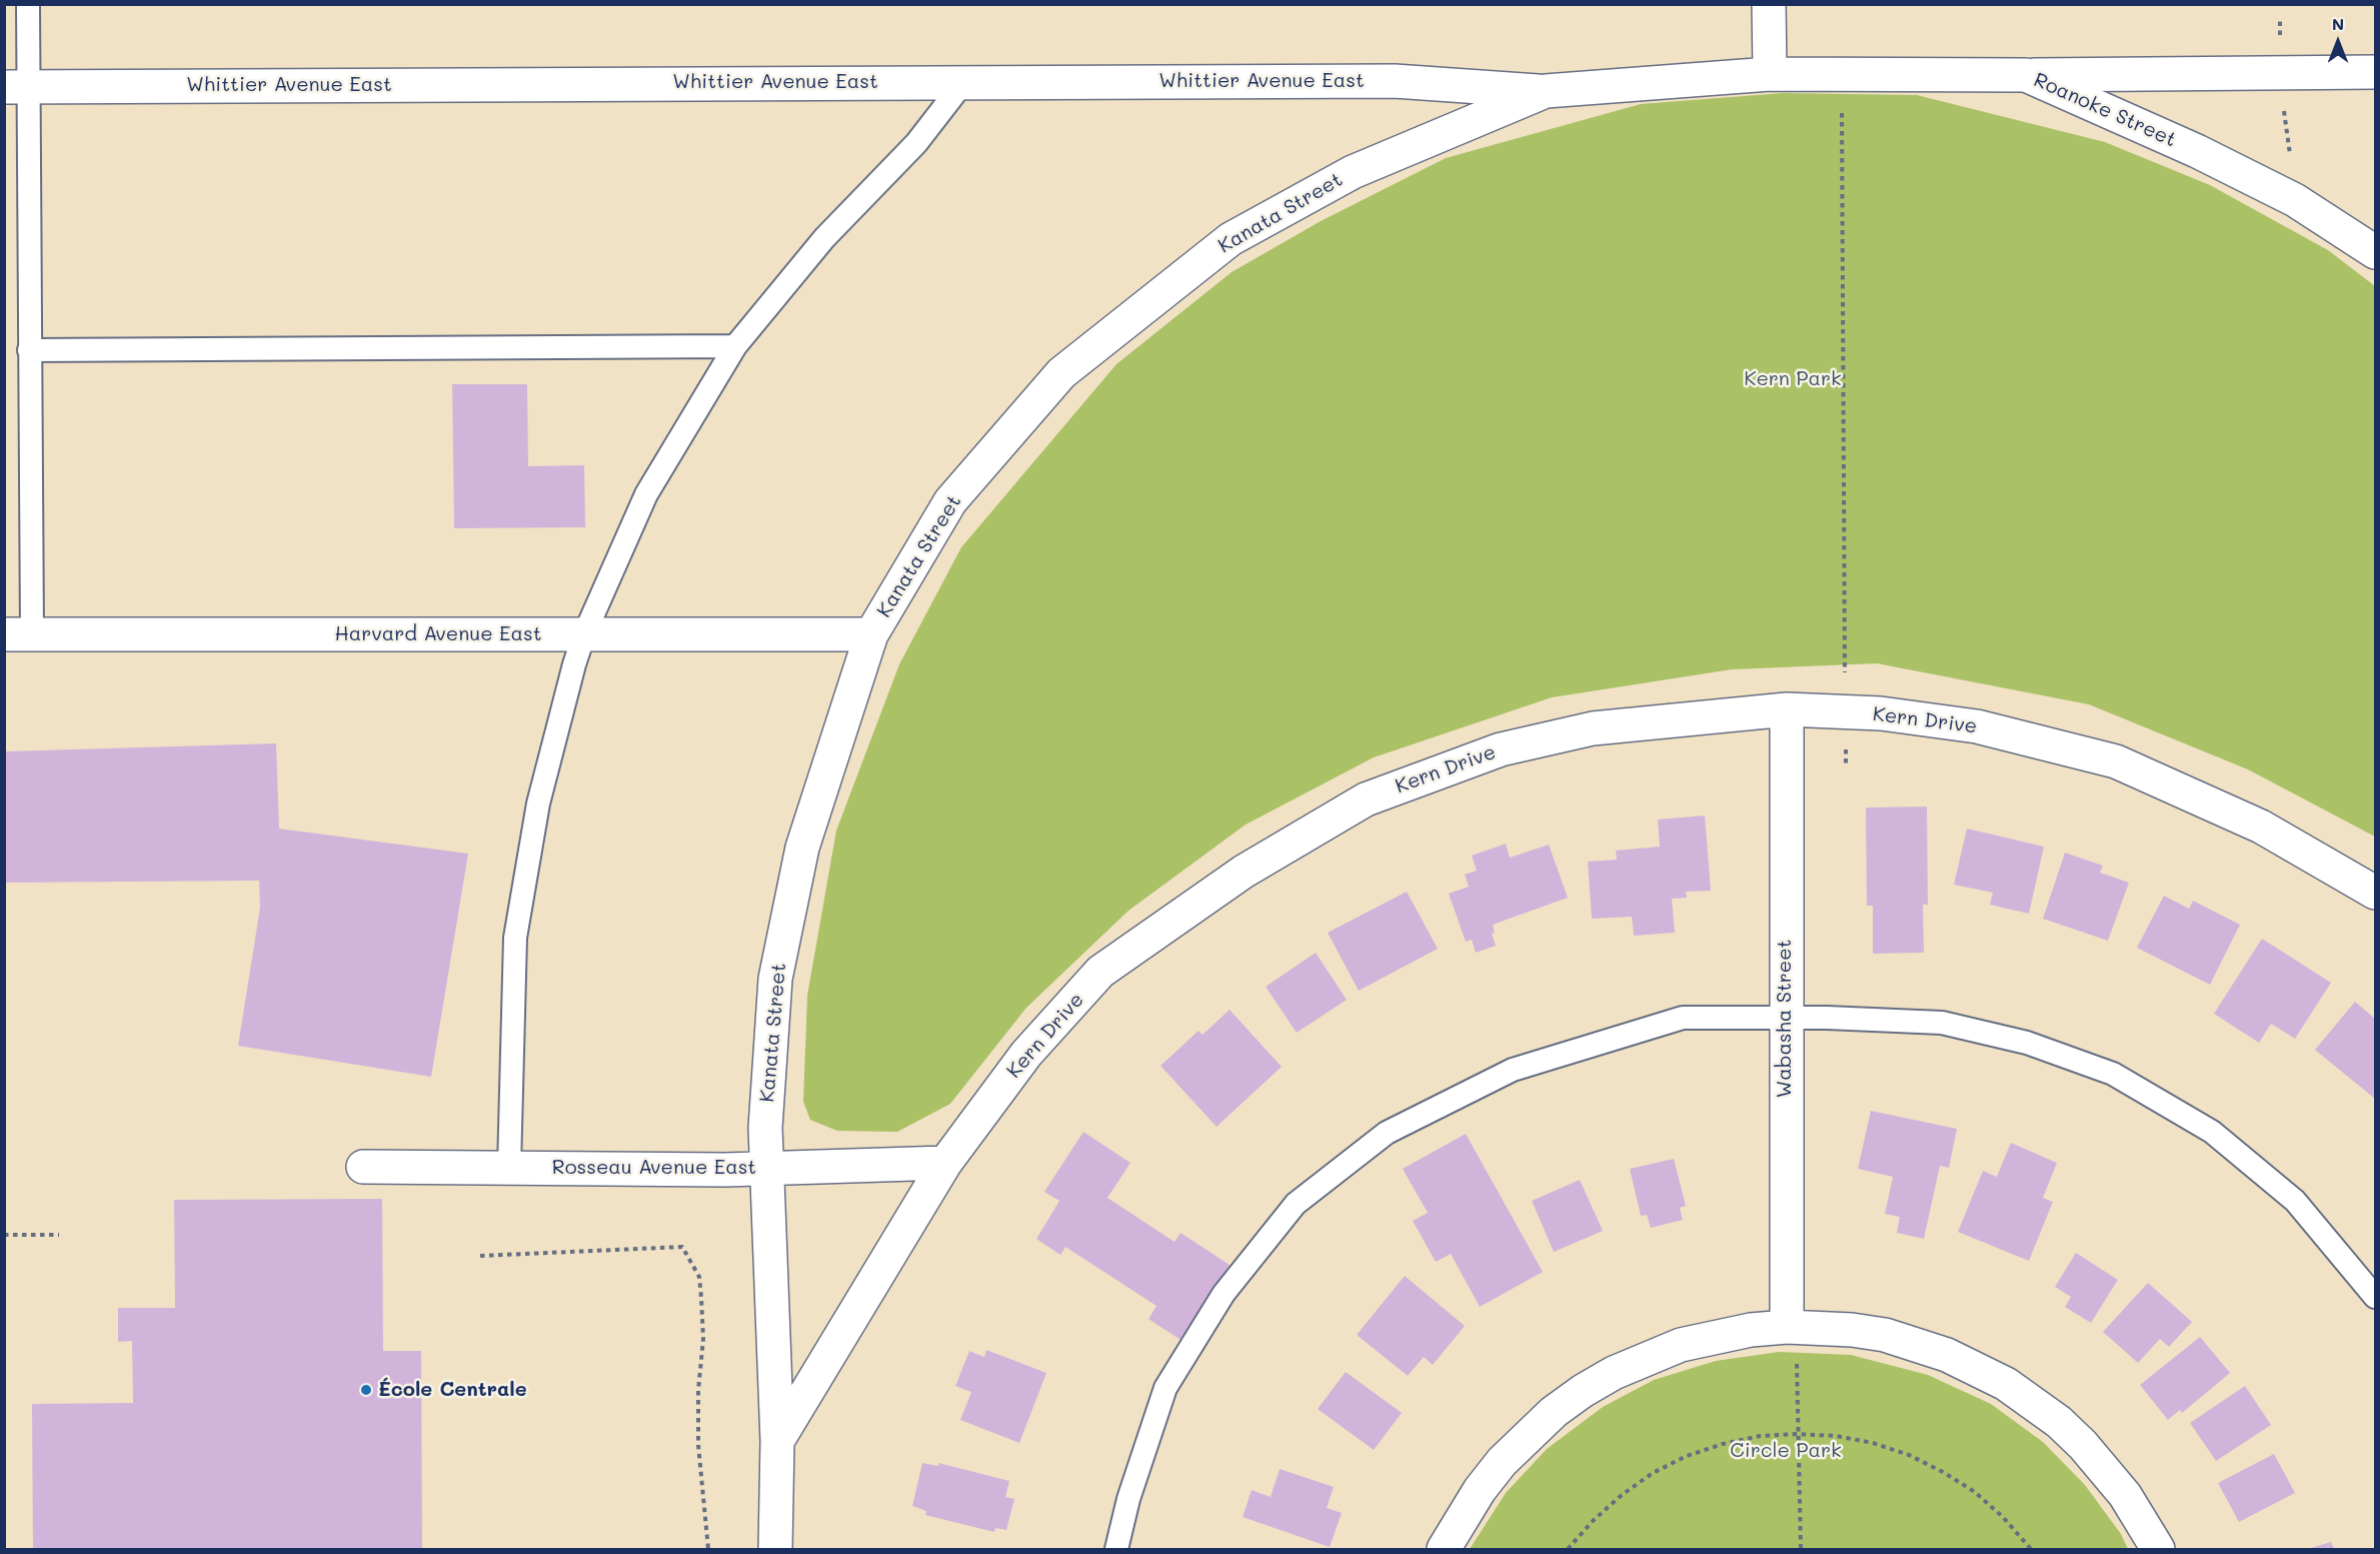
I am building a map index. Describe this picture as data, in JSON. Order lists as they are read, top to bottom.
{
  "streets": {
    "street": [
      "Whittier Avenue East",
      "Roanoke Street",
      "Kanata Street",
      "Harvard Avenue East",
      "Kern Drive",
      "Wabasha Street",
      "Rosseau Avenue East"
    ]
  },
  "crossings": [
    ["Whittier Avenue East", "Kanata Street"],
    ["Roanoke Street", "Kanata Street"],
    ["Kanata Street", "Harvard Avenue East"],
    ["Kanata Street", "Kern Drive"],
    ["Kanata Street", "Rosseau Avenue East"],
    ["Kern Drive", "Wabasha Street"],
    ["Kern Drive", "Rosseau Avenue East"]
  ],
  "parks": ["Kern Park", "Circle Park"],
  "places": ["École Centrale"],
  "north": "top"
}
